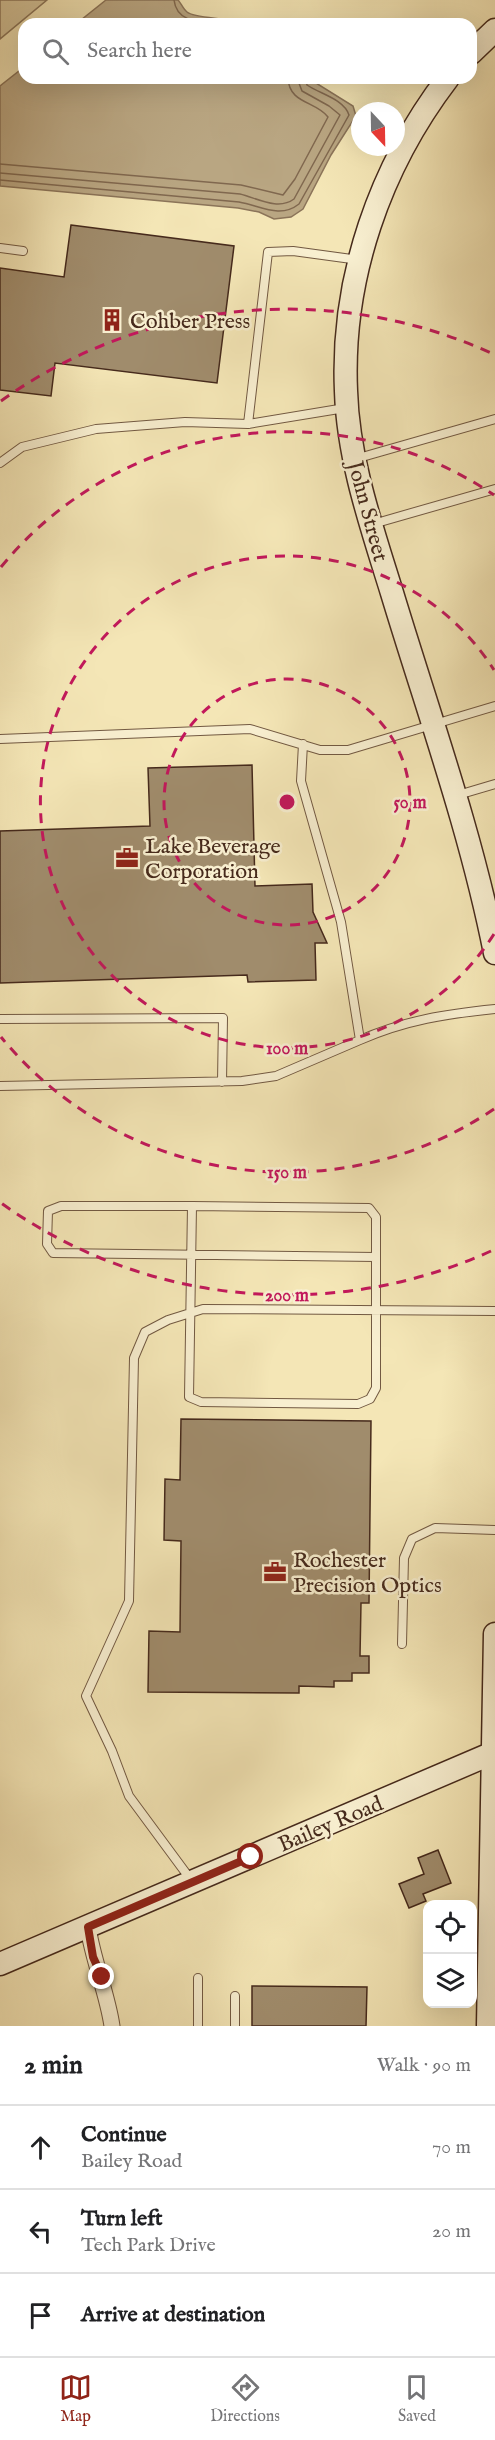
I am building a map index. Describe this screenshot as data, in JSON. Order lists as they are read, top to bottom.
{
  "streets": {
    "street": ["John Street", "Bailey Road"]
  },
  "places": {
    "building": ["Cohber Press"],
    "office": ["Lake Beverage Corporation", "Rochester Precision Optics"]
  },
  "north": "bottom",
  "page": {
    "search": "Search here",
    "heading": ["2 min", "Walk · 90 m"],
    "list": [
      ["Continue", "Bailey Road", "70 m"],
      ["Turn left", "Tech Park Drive", "20 m"],
      "Arrive at destination"
    ],
    "nav": ["Map", "Directions", "Saved"]
  },
  "rings": [
    "50 m",
    "100 m",
    "150 m",
    "200 m"
  ]
}
